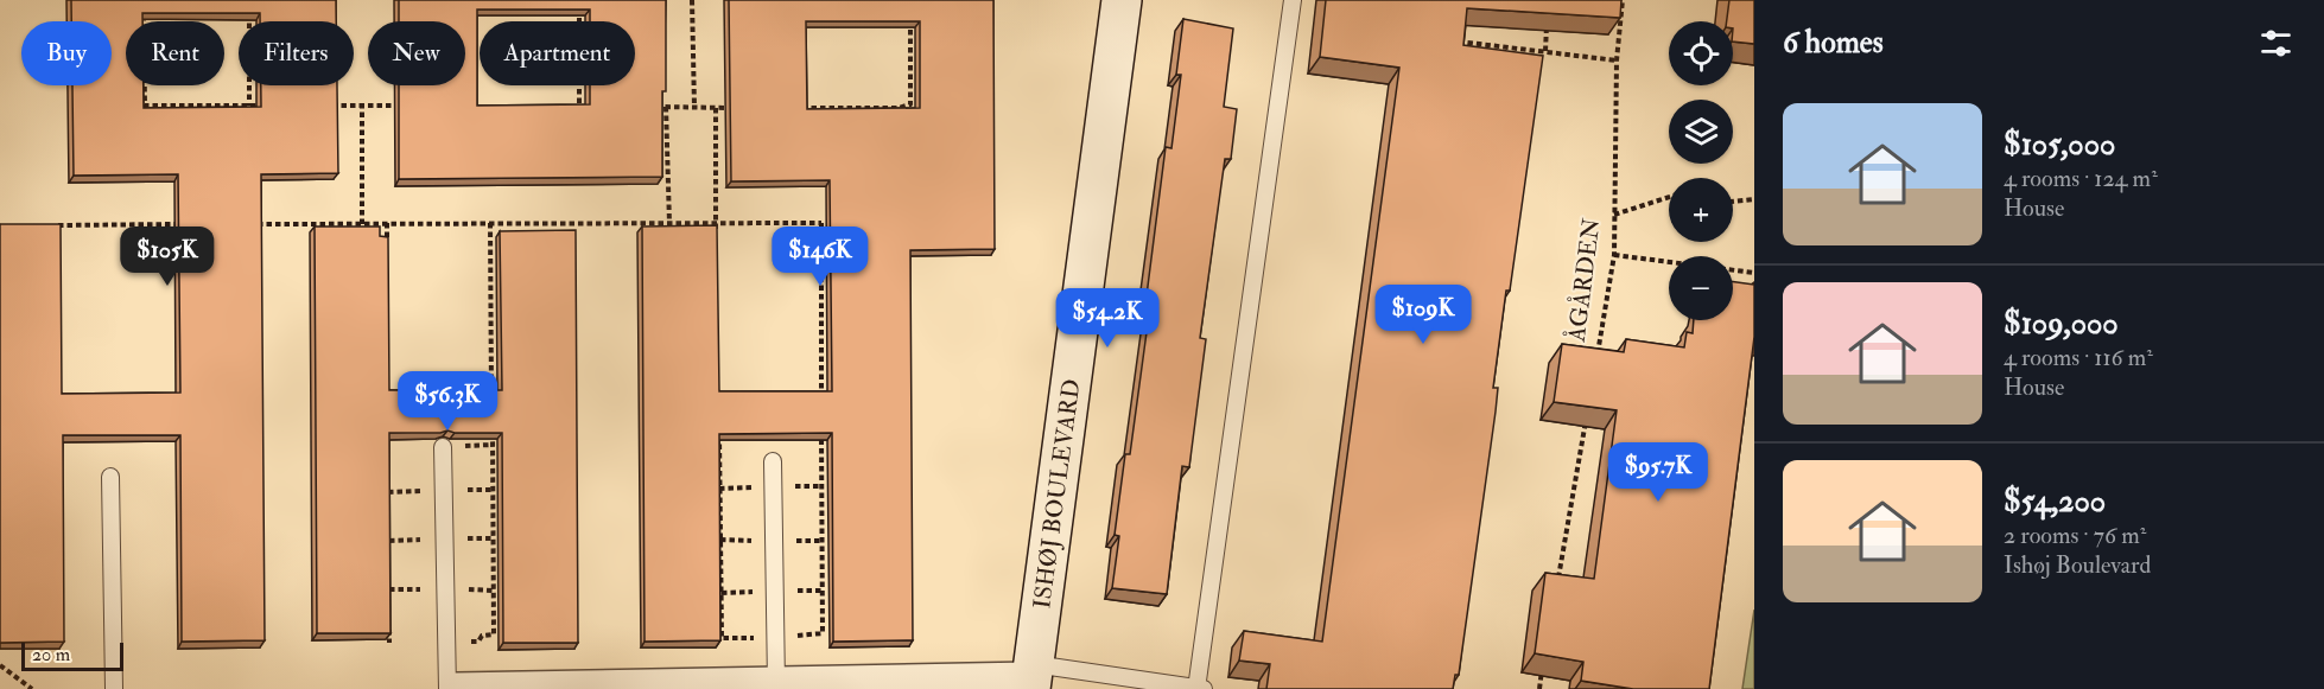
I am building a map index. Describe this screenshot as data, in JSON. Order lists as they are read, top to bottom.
{
  "streets": {
    "street": ["ISHØJ BOULEVARD"],
    "path": ["ÅGÅRDEN"]
  },
  "scale_bar": "20 m",
  "page": {
    "heading": "6 homes",
    "map_buttons": ["+", "−"],
    "chip": [
      "Buy",
      "Rent",
      "Filters",
      "New",
      "Apartment"
    ],
    "list": [
      {
        "name": "$105,000",
        "note": "4 rooms · 124 m² · House"
      },
      {
        "name": "$109,000",
        "note": "4 rooms · 116 m² · House"
      },
      {
        "name": "$54,200",
        "note": "2 rooms · 76 m² · Ishøj Boulevard"
      }
    ],
    "price": [
      "$105K",
      "$146K",
      "$109K",
      "$54.2K",
      "$56.3K",
      "$95.7K"
    ],
    "scale": "20 m"
  }
}
